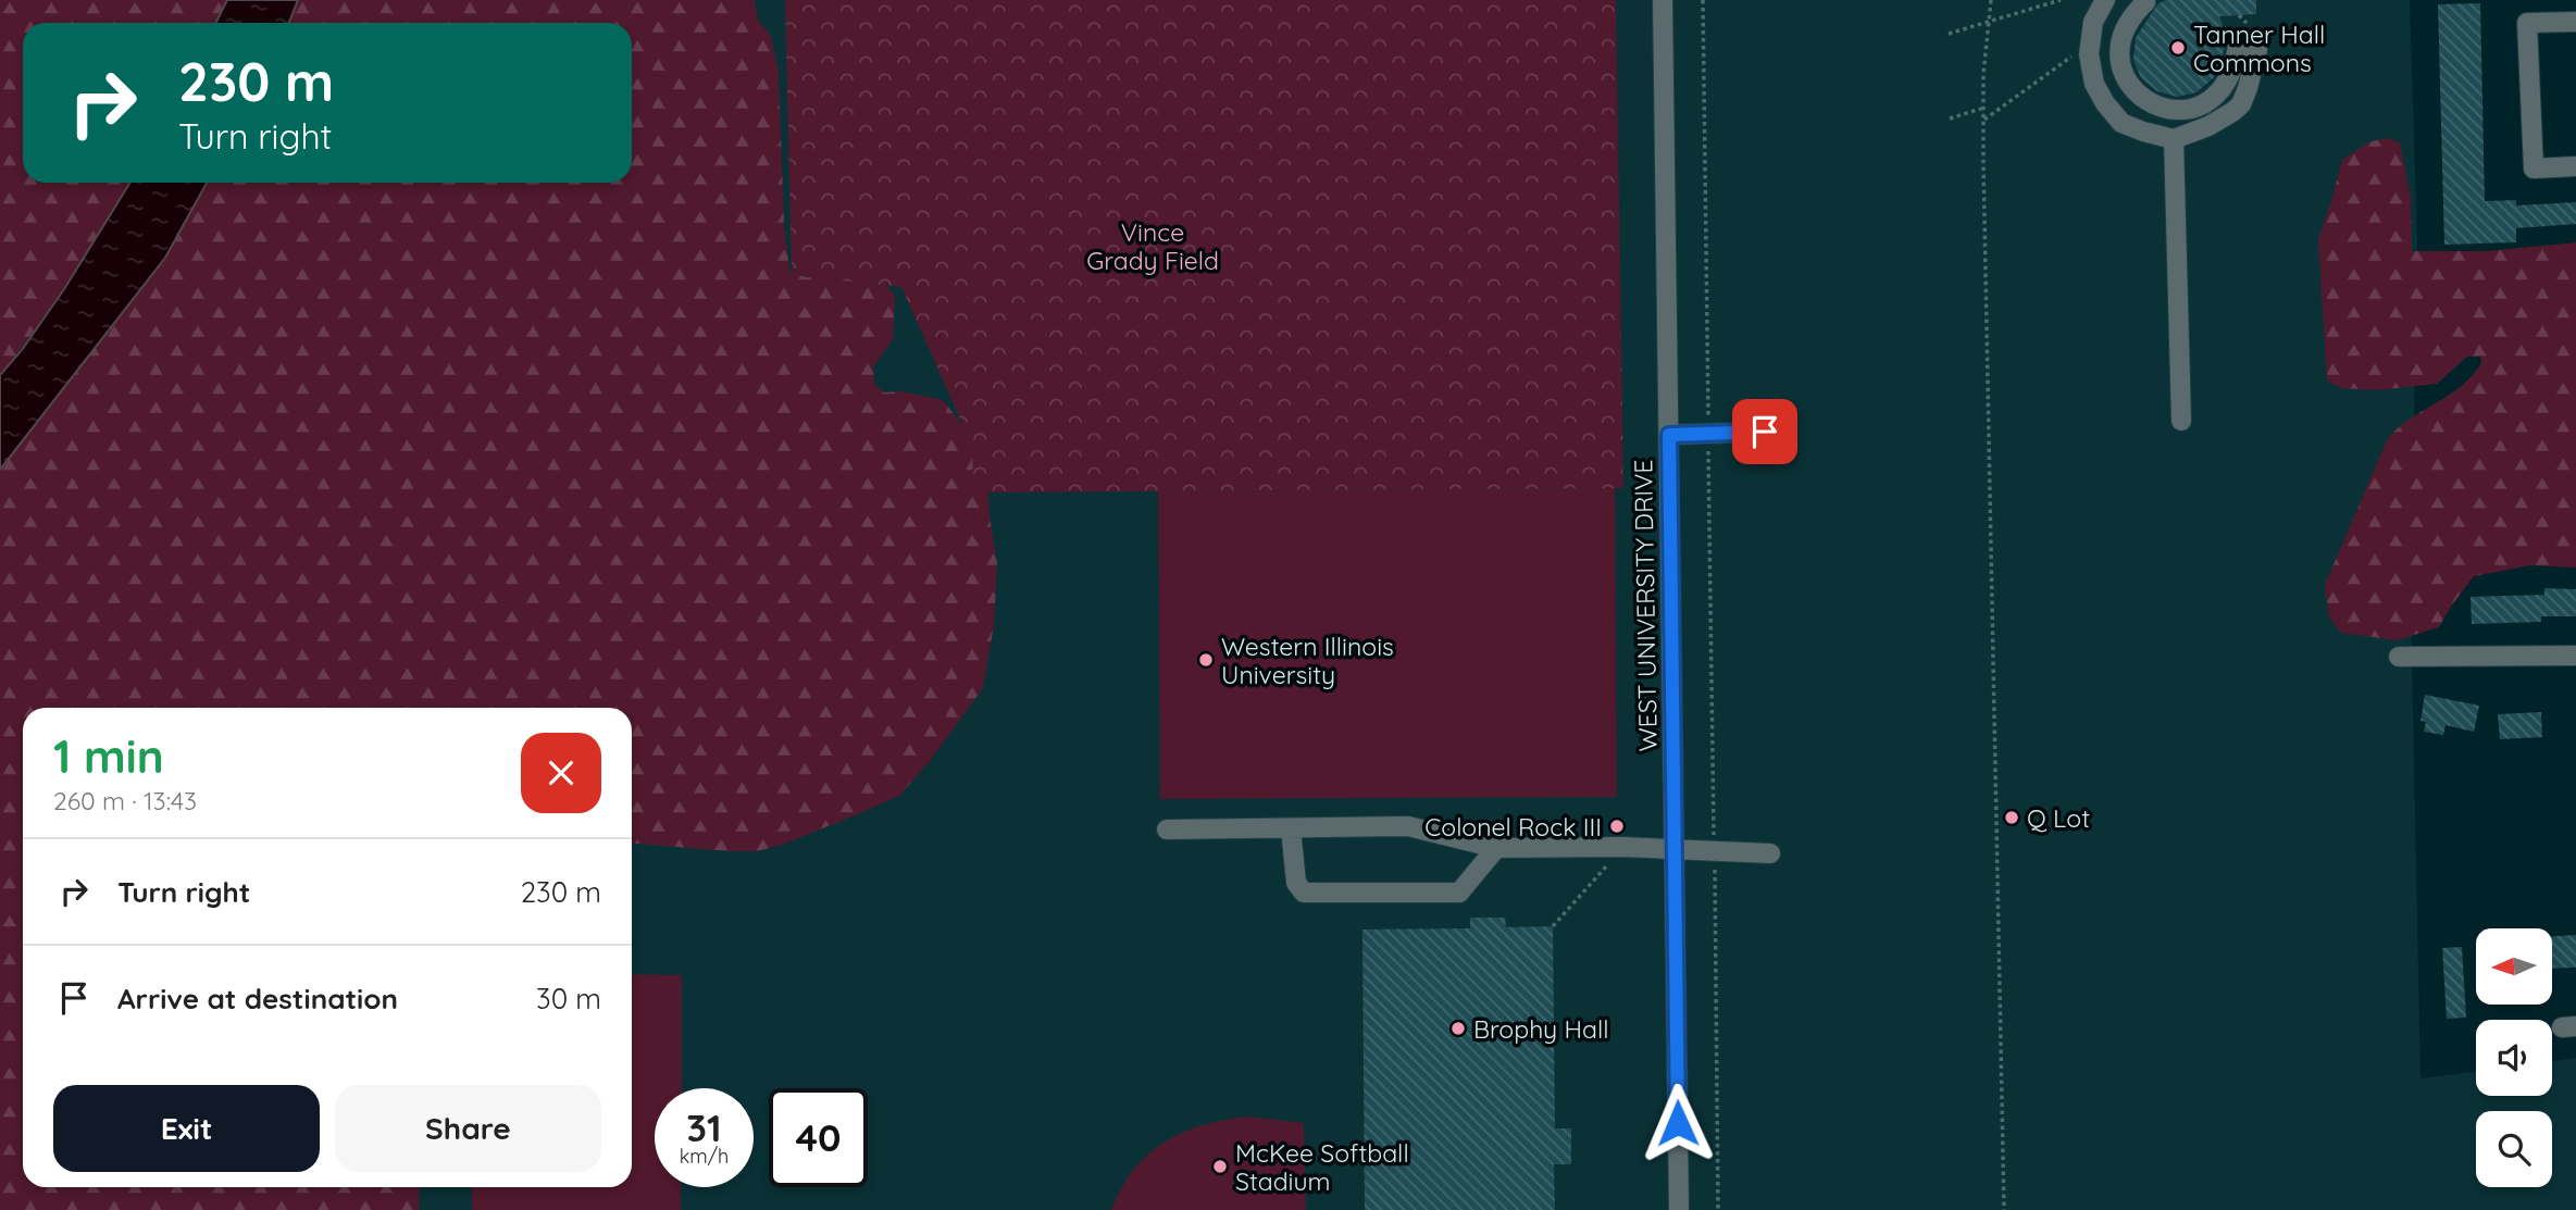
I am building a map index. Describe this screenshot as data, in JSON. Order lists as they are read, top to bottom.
{
  "streets": {
    "street": ["WEST UNIVERSITY DRIVE"]
  },
  "parks": ["Vince Grady Field"],
  "places": [
    "Tanner Hall Commons",
    "Western Illinois University",
    "Q Lot",
    "Colonel Rock III",
    "Brophy Hall",
    "McKee Softball Stadium"
  ],
  "north": "left",
  "page": {
    "turn": ["230 m", "Turn right"],
    "heading": ["1 min", "260 m · 13:43"],
    "list": [
      {
        "name": "Turn right",
        "value": "230 m"
      },
      {
        "name": "Arrive at destination",
        "value": "30 m"
      }
    ],
    "buttons": ["Exit", "Share"],
    "speed": "31 km/h",
    "limit": "40"
  }
}
